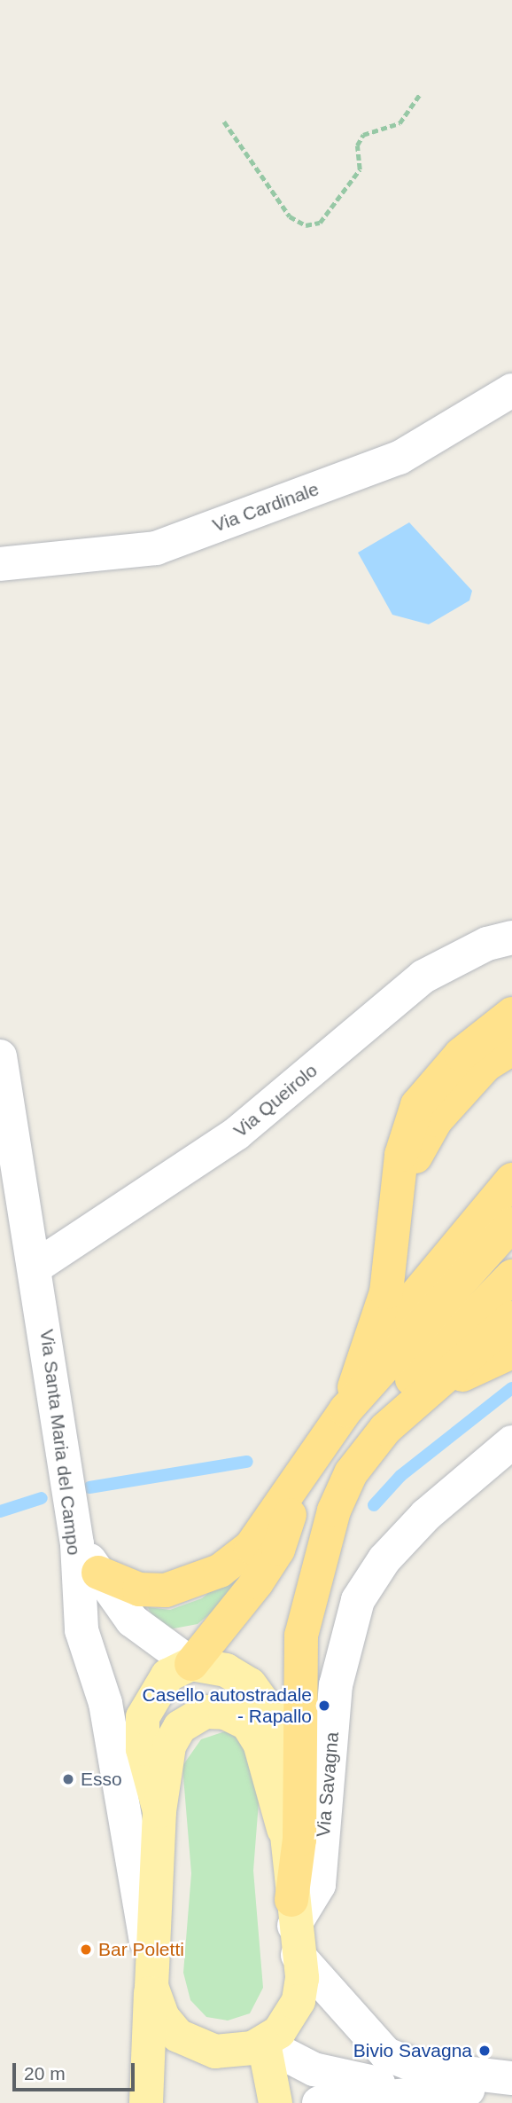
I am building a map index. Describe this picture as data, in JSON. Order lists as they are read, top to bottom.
{
  "streets": {
    "street": [
      "Via Cardinale",
      "Via Queirolo",
      "Via Santa Maria del Campo",
      "Via Savagna"
    ]
  },
  "crossings": [
    ["Via Queirolo", "Via Santa Maria del Campo"]
  ],
  "places": [
    "Casello autostradale - Rapallo",
    "Esso",
    "Bar Poletti",
    "Bivio Savagna"
  ],
  "scale_bar": "20 m"
}
